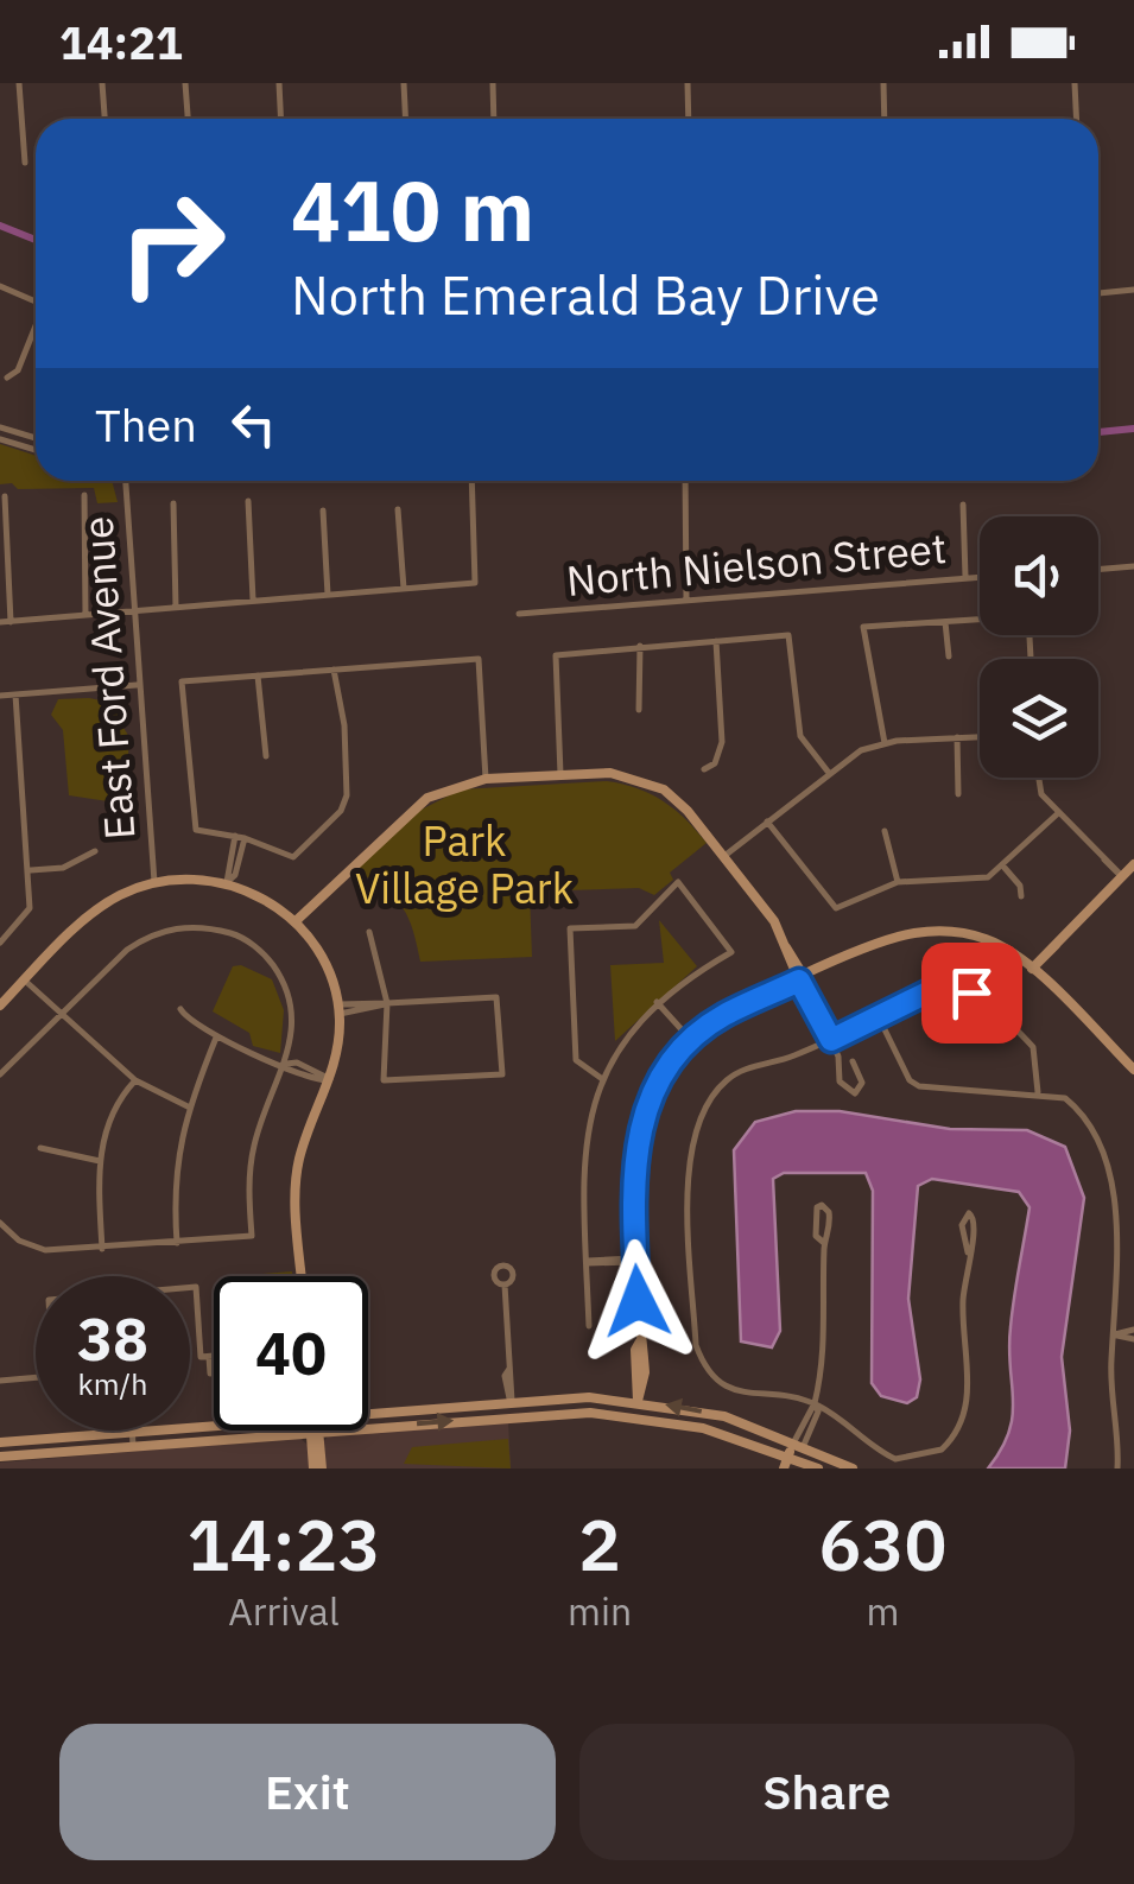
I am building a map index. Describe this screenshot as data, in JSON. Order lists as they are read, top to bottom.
{
  "streets": {
    "street": ["North Nielson Street", "East Ford Avenue"]
  },
  "parks": ["Park Village Park"],
  "page": {
    "status": "14:21",
    "turn": ["410 m", "North Emerald Bay Drive"],
    "then": "Then",
    "speed": "38 km/h",
    "limit": "40",
    "eta": [
      "14:23",
      "Arrival",
      "2",
      "min",
      "630",
      "m"
    ],
    "buttons": ["Exit", "Share"]
  }
}
